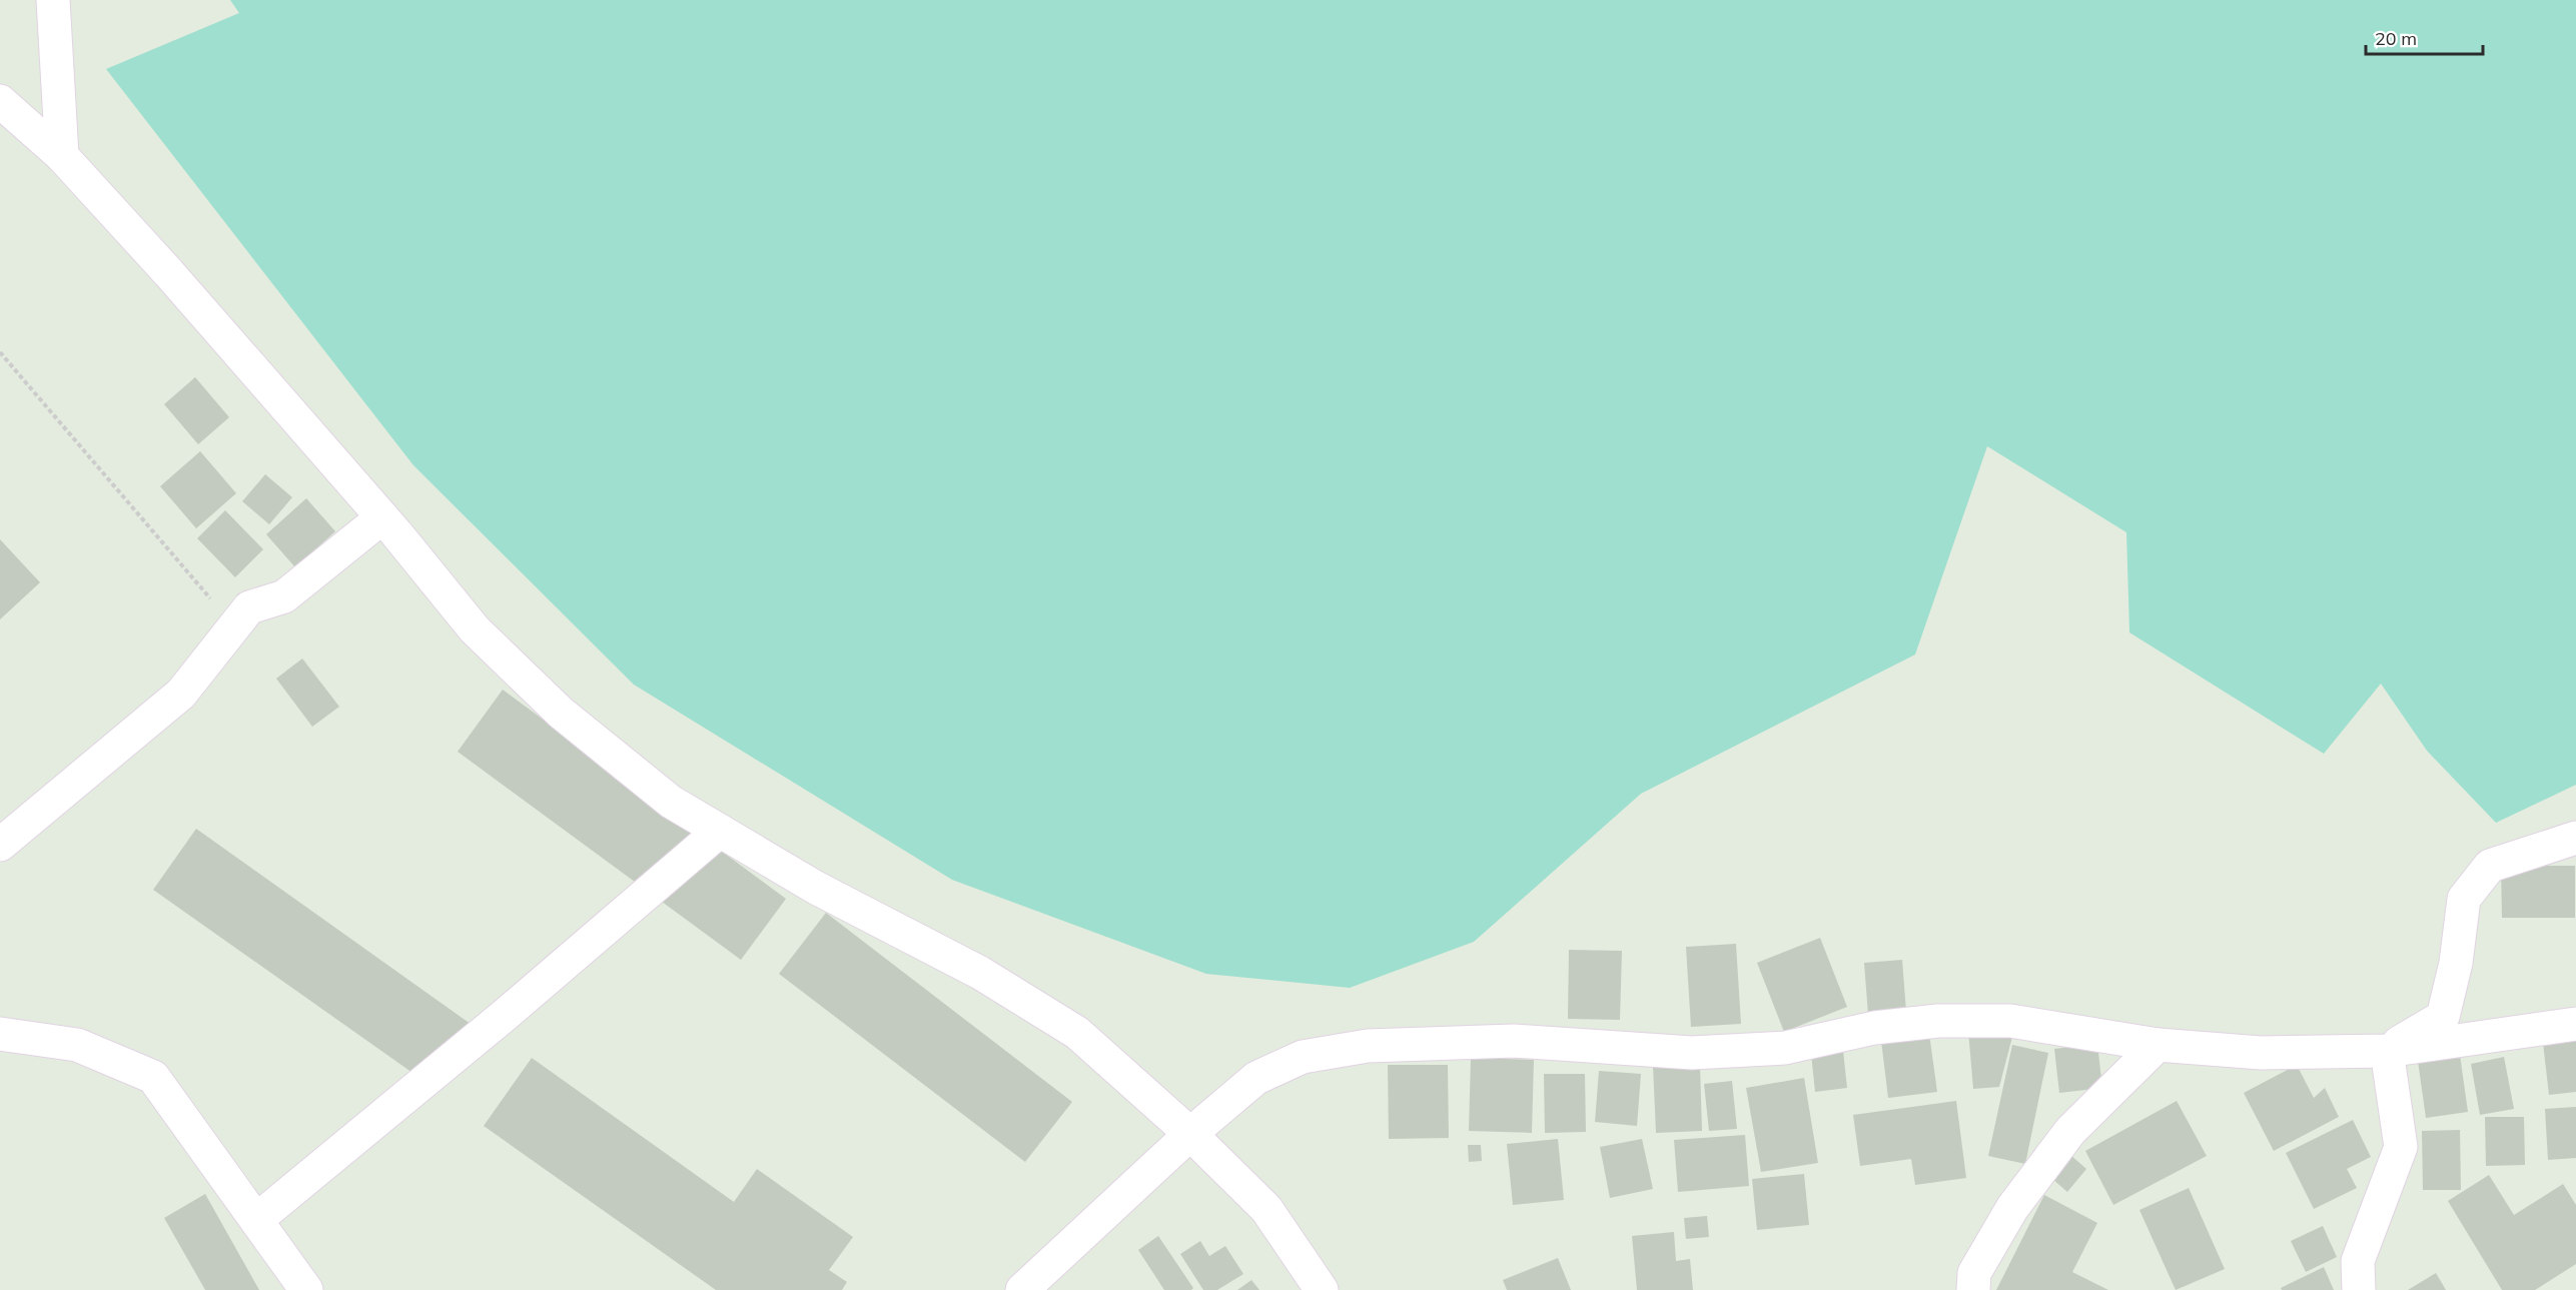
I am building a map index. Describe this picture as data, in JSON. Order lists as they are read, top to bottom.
{
  "scale_bar": "20 m"
}
